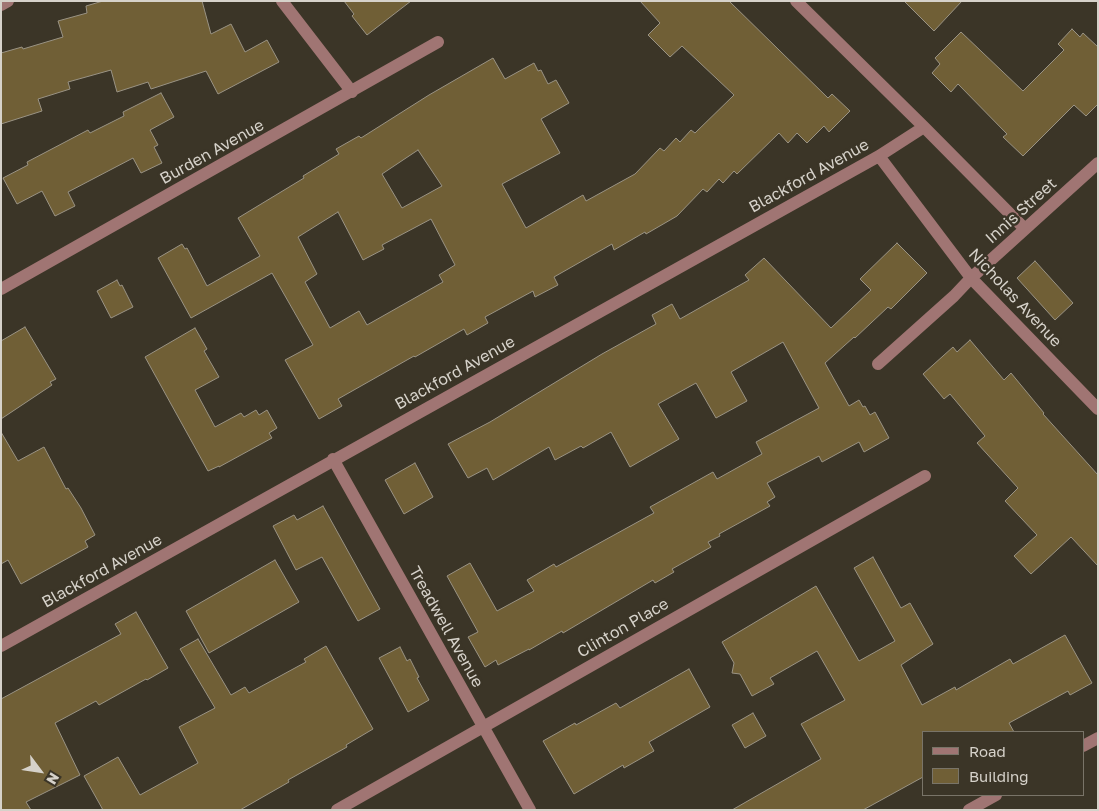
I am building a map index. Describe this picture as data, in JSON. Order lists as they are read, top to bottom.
{
  "streets": {
    "street": [
      "Burden Avenue",
      "Blackford Avenue",
      "Innis Street",
      "Nicholas Avenue",
      "Treadwell Avenue",
      "Clinton Place"
    ]
  },
  "crossings": [
    ["Blackford Avenue", "Nicholas Avenue"],
    ["Blackford Avenue", "Treadwell Avenue"],
    ["Innis Street", "Nicholas Avenue"],
    ["Treadwell Avenue", "Clinton Place"]
  ],
  "legend": ["Road", "Building"],
  "north": "bottom right"
}
